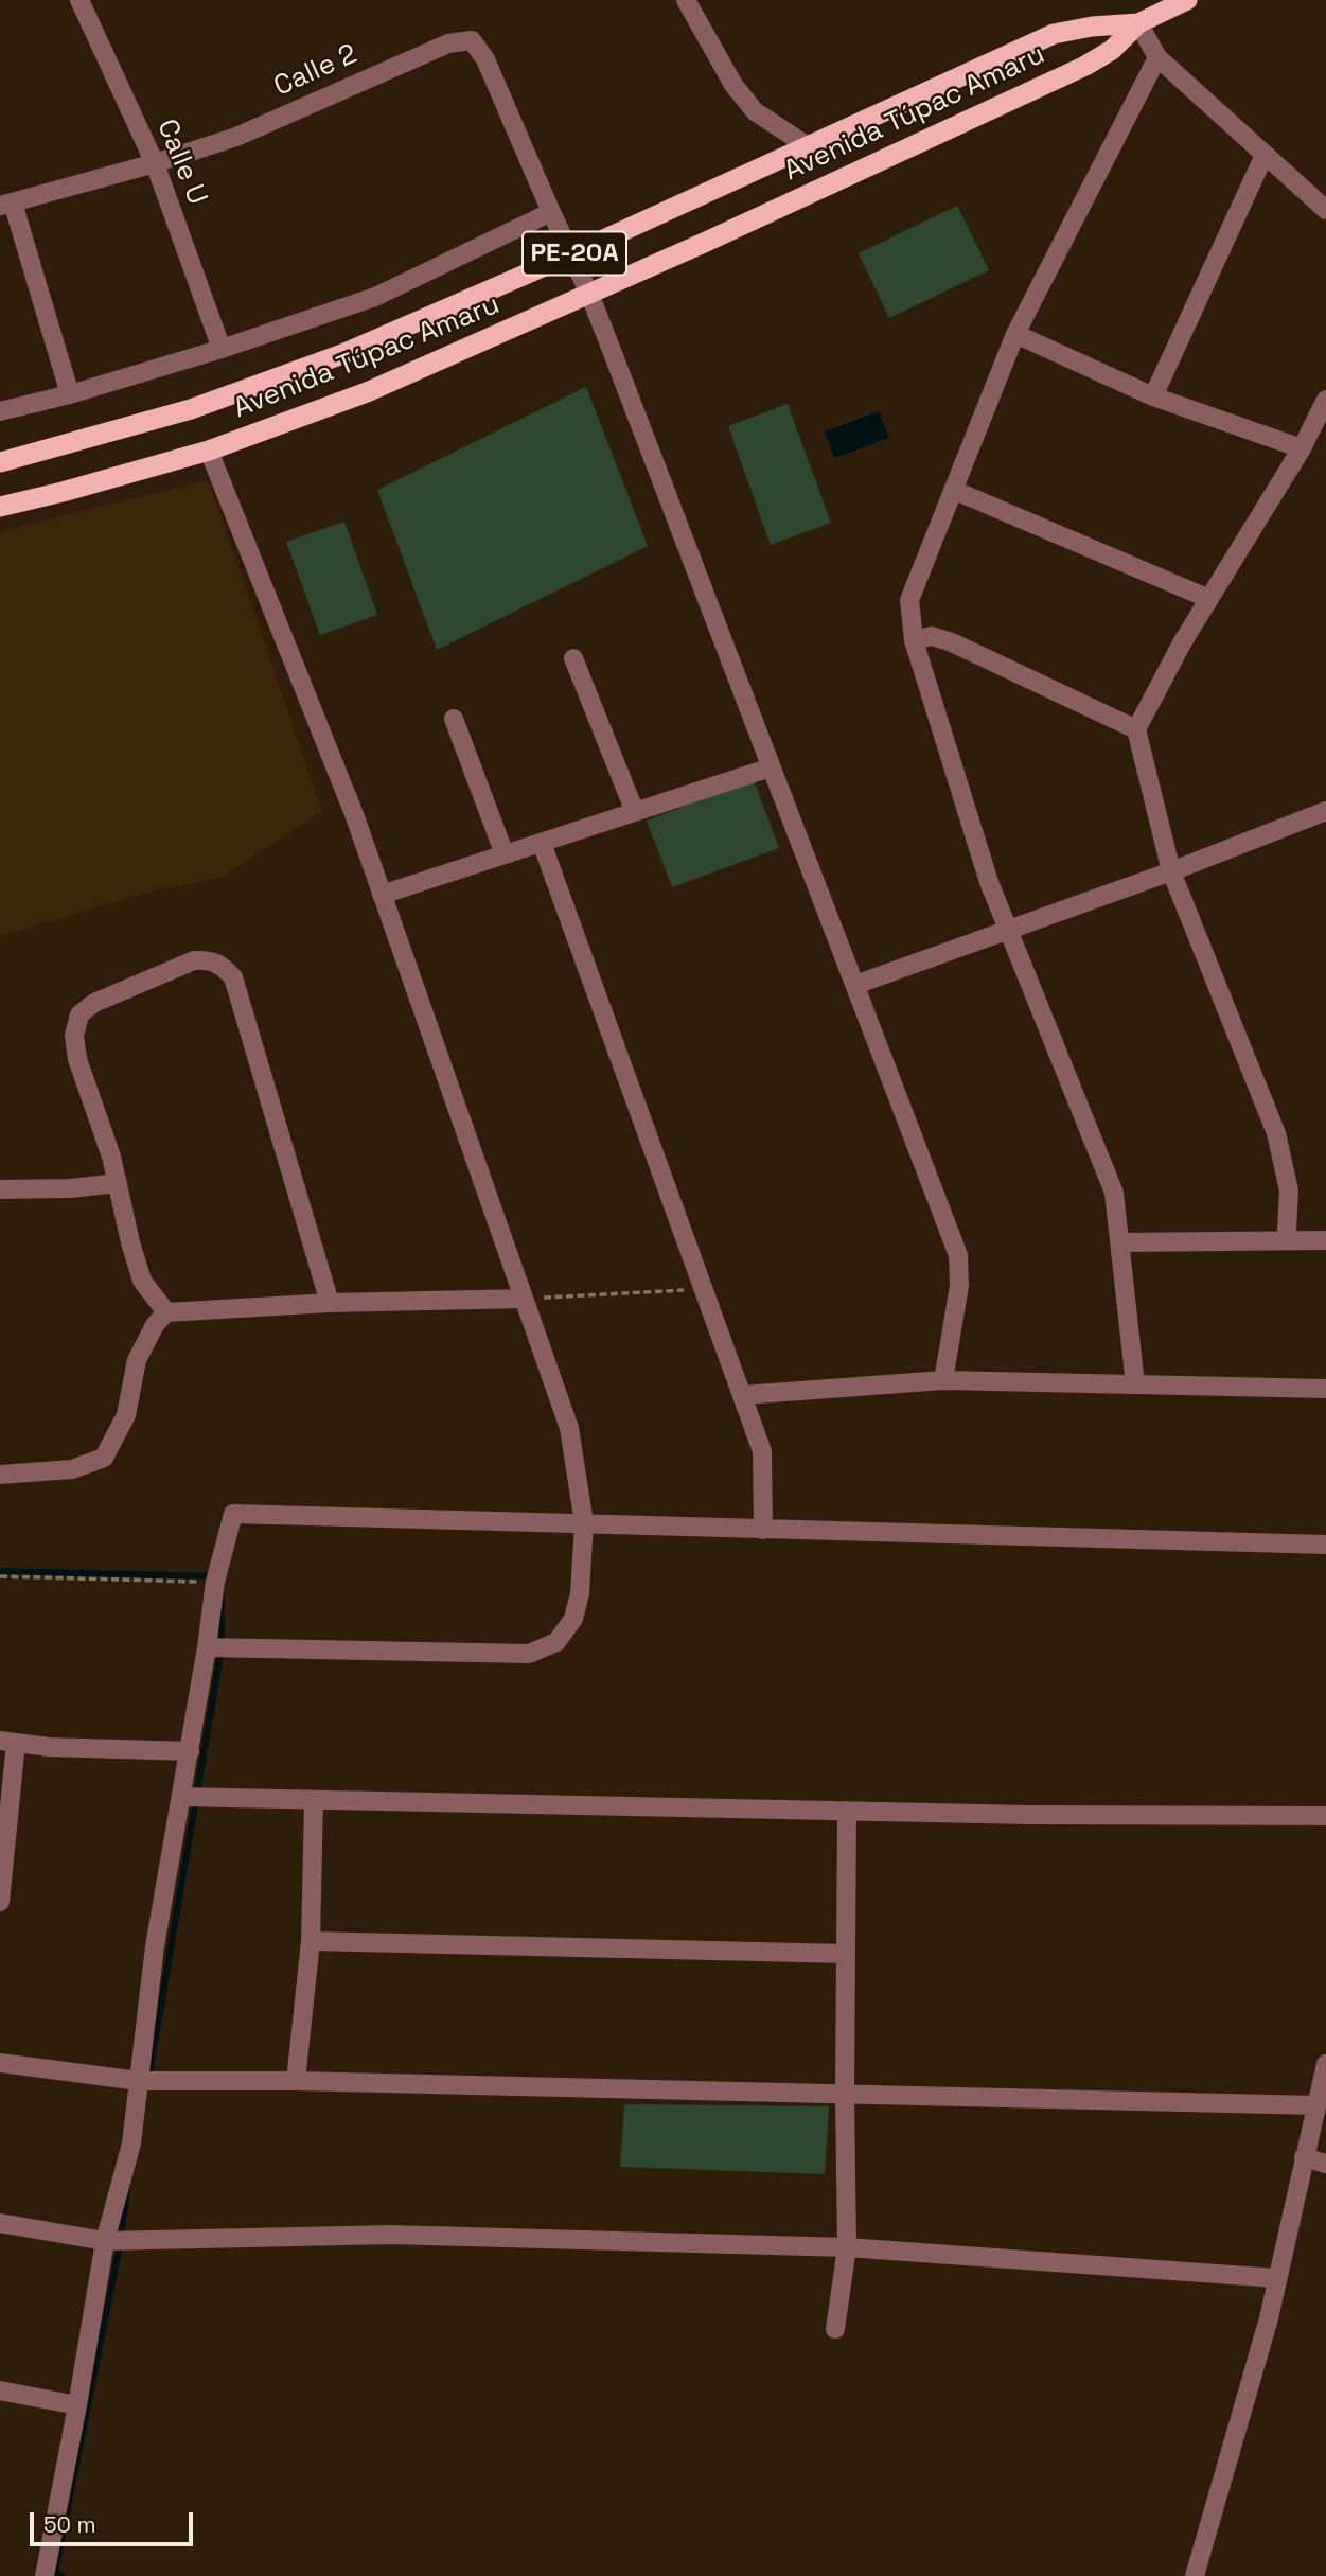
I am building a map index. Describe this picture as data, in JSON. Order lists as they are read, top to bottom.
{
  "streets": {
    "highway": ["Avenida Túpac Amaru", "PE-20A"],
    "street": ["Calle 2", "Calle U"]
  },
  "crossings": [
    ["Calle 2", "Calle U"]
  ],
  "scale_bar": "50 m"
}
